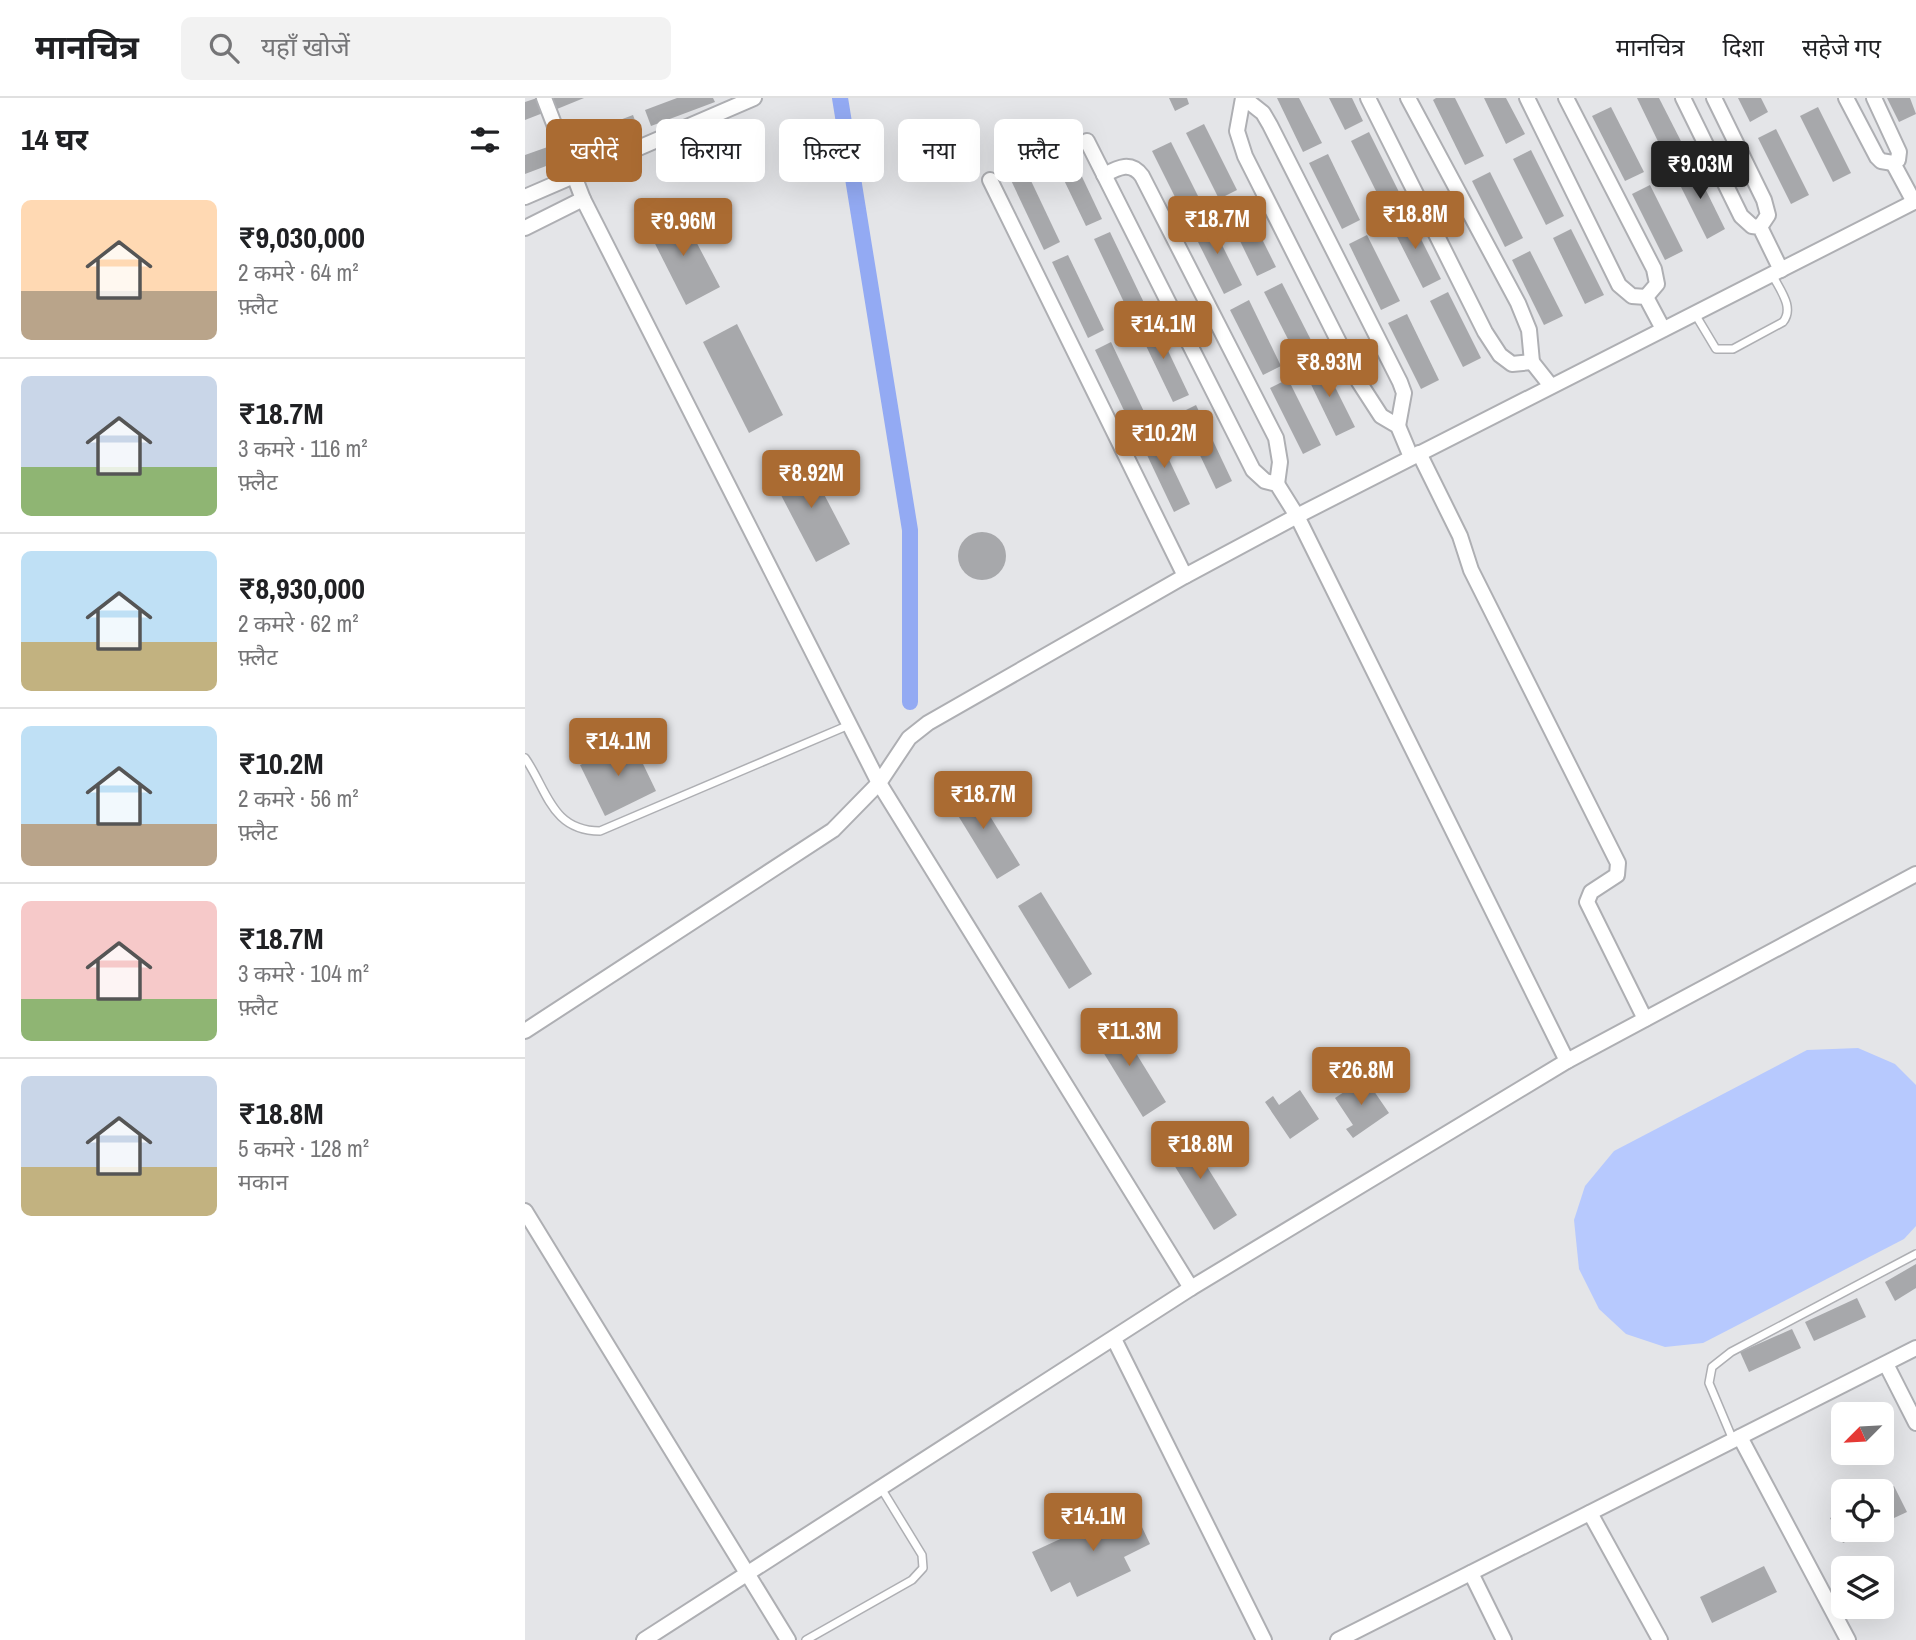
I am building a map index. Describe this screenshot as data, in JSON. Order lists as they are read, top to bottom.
{
  "north": "bottom left",
  "page": {
    "header": "मानचित्र",
    "search": "यहाँ खोजें",
    "nav": ["मानचित्र", "दिशा", "सहेजे गए"],
    "heading": "14 घर",
    "chip": [
      "खरीदें",
      "किराया",
      "फ़िल्टर",
      "नया",
      "फ़्लैट"
    ],
    "price": [
      "₹9.03M",
      "₹18.8M",
      "₹18.7M",
      "₹9.96M",
      "₹14.1M",
      "₹8.93M",
      "₹10.2M",
      "₹8.92M",
      "₹14.1M",
      "₹18.7M",
      "₹11.3M",
      "₹26.8M",
      "₹18.8M",
      "₹14.1M"
    ],
    "list": [
      {
        "name": "₹9,030,000",
        "note": "2 कमरे · 64 m² · फ़्लैट"
      },
      {
        "name": "₹18.7M",
        "note": "3 कमरे · 116 m² · फ़्लैट"
      },
      {
        "name": "₹8,930,000",
        "note": "2 कमरे · 62 m² · फ़्लैट"
      },
      {
        "name": "₹10.2M",
        "note": "2 कमरे · 56 m² · फ़्लैट"
      },
      {
        "name": "₹18.7M",
        "note": "3 कमरे · 104 m² · फ़्लैट"
      },
      {
        "name": "₹18.8M",
        "note": "5 कमरे · 128 m² · मकान"
      }
    ]
  }
}
